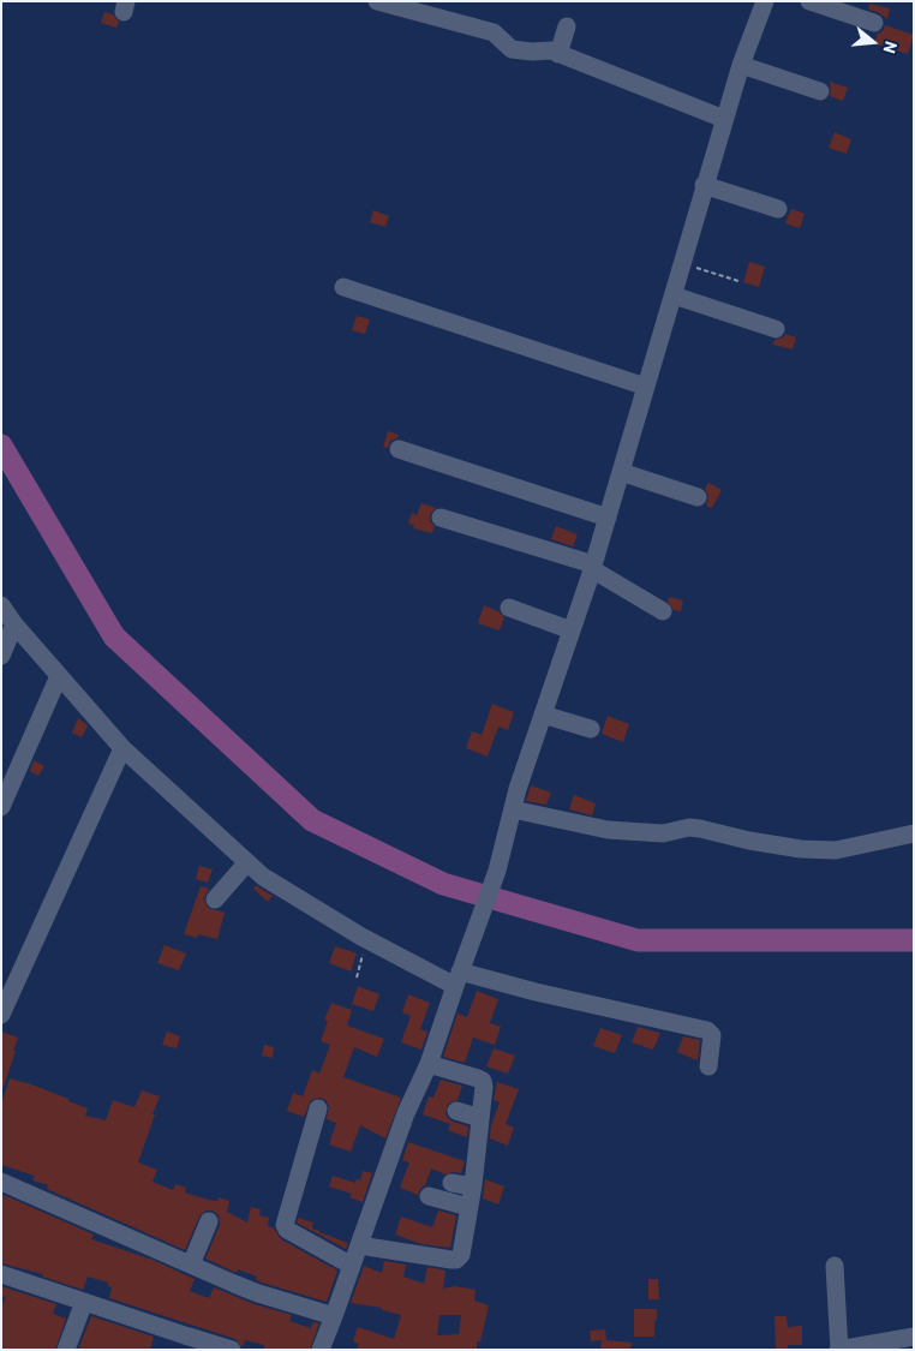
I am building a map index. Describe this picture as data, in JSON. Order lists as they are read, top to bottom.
{
  "north": "right"
}
